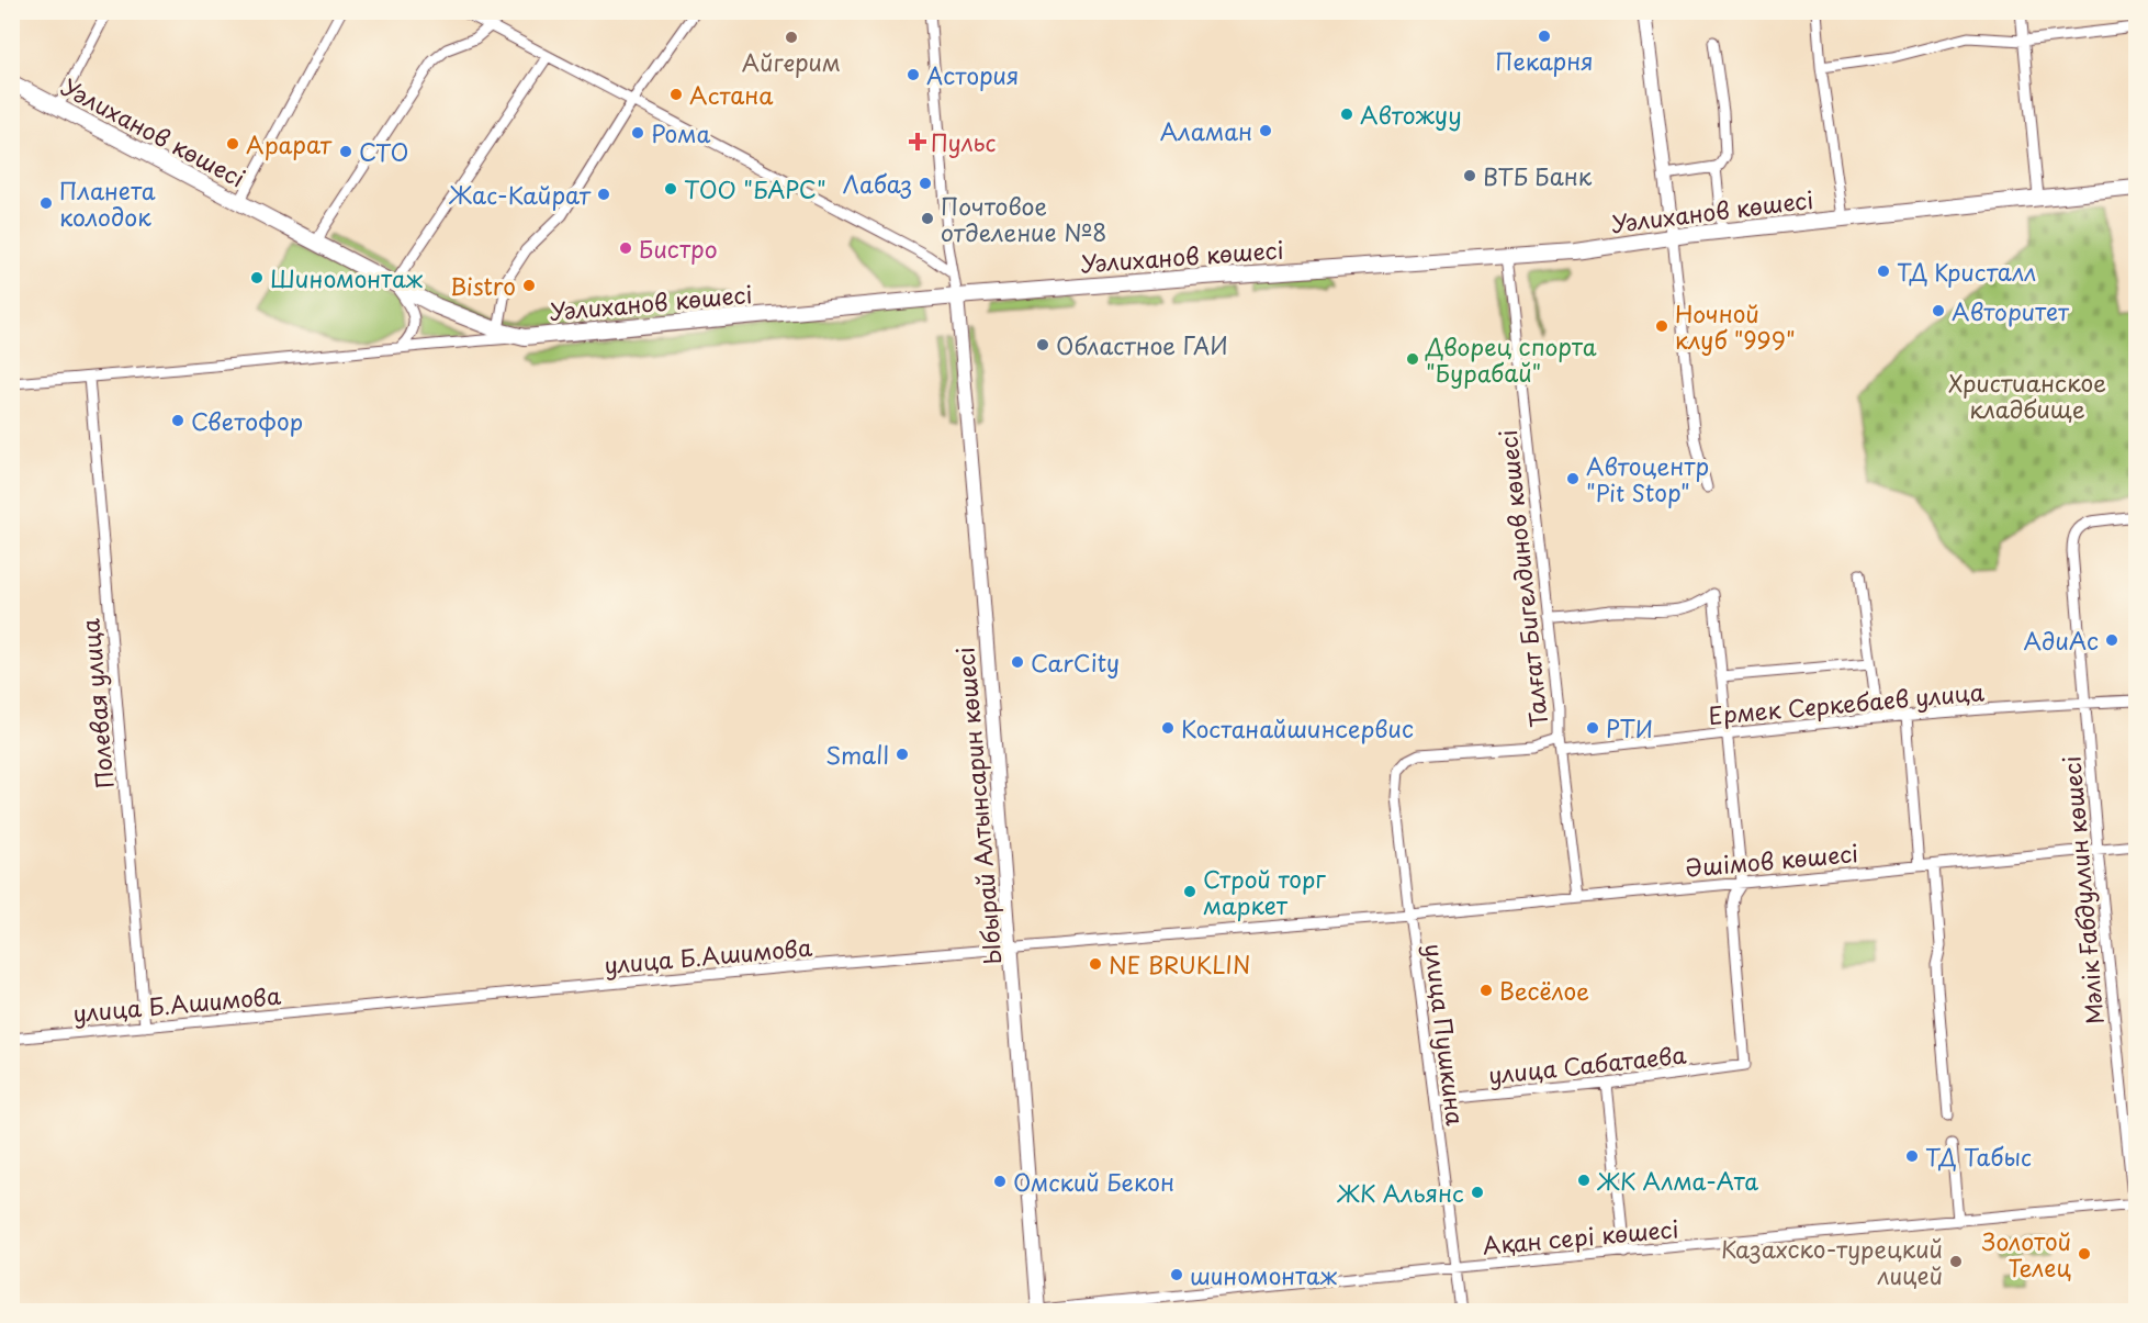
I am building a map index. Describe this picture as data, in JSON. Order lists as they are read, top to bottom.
{
  "streets": {
    "highway": ["Уәлиханов көшесі"],
    "main road": ["Ыбырай Алтынсарин көшесі"],
    "street": [
      "Талғат Бигелдинов көшесі",
      "Ермек Серкебаев улица",
      "Полевая улица",
      "Әшімов көшесі",
      "Мәлік Ғабдуллин көшесі",
      "улица Б.Ашимова",
      "улица Пушкина",
      "улица Сабатаева",
      "Ақан сері көшесі"
    ]
  },
  "crossings": [
    ["Уәлиханов көшесі", "Талғат Бигелдинов көшесі"],
    ["Уәлиханов көшесі", "Полевая улица"],
    ["Уәлиханов көшесі", "Ыбырай Алтынсарин көшесі"],
    ["Талғат Бигелдинов көшесі", "Ермек Серкебаев улица"],
    ["Талғат Бигелдинов көшесі", "Әшімов көшесі"],
    ["Талғат Бигелдинов көшесі", "улица Пушкина"],
    ["Ермек Серкебаев улица", "Мәлік Ғабдуллин көшесі"],
    ["Полевая улица", "улица Б.Ашимова"],
    ["Ыбырай Алтынсарин көшесі", "улица Б.Ашимова"],
    ["Ыбырай Алтынсарин көшесі", "Ақан сері көшесі"],
    ["Әшімов көшесі", "Мәлік Ғабдуллин көшесі"],
    ["Әшімов көшесі", "улица Б.Ашимова"],
    ["Әшімов көшесі", "улица Пушкина"],
    ["Әшімов көшесі", "улица Сабатаева"],
    ["Мәлік Ғабдуллин көшесі", "Ақан сері көшесі"],
    ["улица Б.Ашимова", "улица Пушкина"],
    ["улица Пушкина", "улица Сабатаева"],
    ["улица Пушкина", "Ақан сері көшесі"]
  ],
  "parks": ["Христианское кладбище"],
  "places": {
    "other": [
      "Пекарня",
      "Айгерим",
      "Астория",
      "Астана",
      "Автожуу",
      "Аламан",
      "Рома",
      "Арарат",
      "СТО",
      "ВТБ Банк",
      "Лабаз",
      "ТОО \"БАРС\"",
      "Жас-Кайрат",
      "Планета колодок",
      "Почтовое отделение №8",
      "Бистро",
      "ТД Кристалл",
      "Шиномонтаж",
      "Bistro",
      "Авторитет",
      "Ночной клуб \"999\"",
      "Областное ГАИ",
      "Дворец спорта \"Бурабай\"",
      "Светофор",
      "Автоцентр \"Pit Stop\"",
      "АдиАс",
      "CarCity",
      "Костанайшинсервис",
      "РТИ",
      "Small",
      "Строй торг маркет",
      "NE BRUKLIN",
      "Весёлое",
      "ТД Табыс",
      "ЖК Алма-Ата",
      "Омский Бекон",
      "ЖК Альянс",
      "Золотой Телец",
      "Казахско-турецкий лицей",
      "шиномонтаж"
    ],
    "health": ["Пульс"]
  }
}
